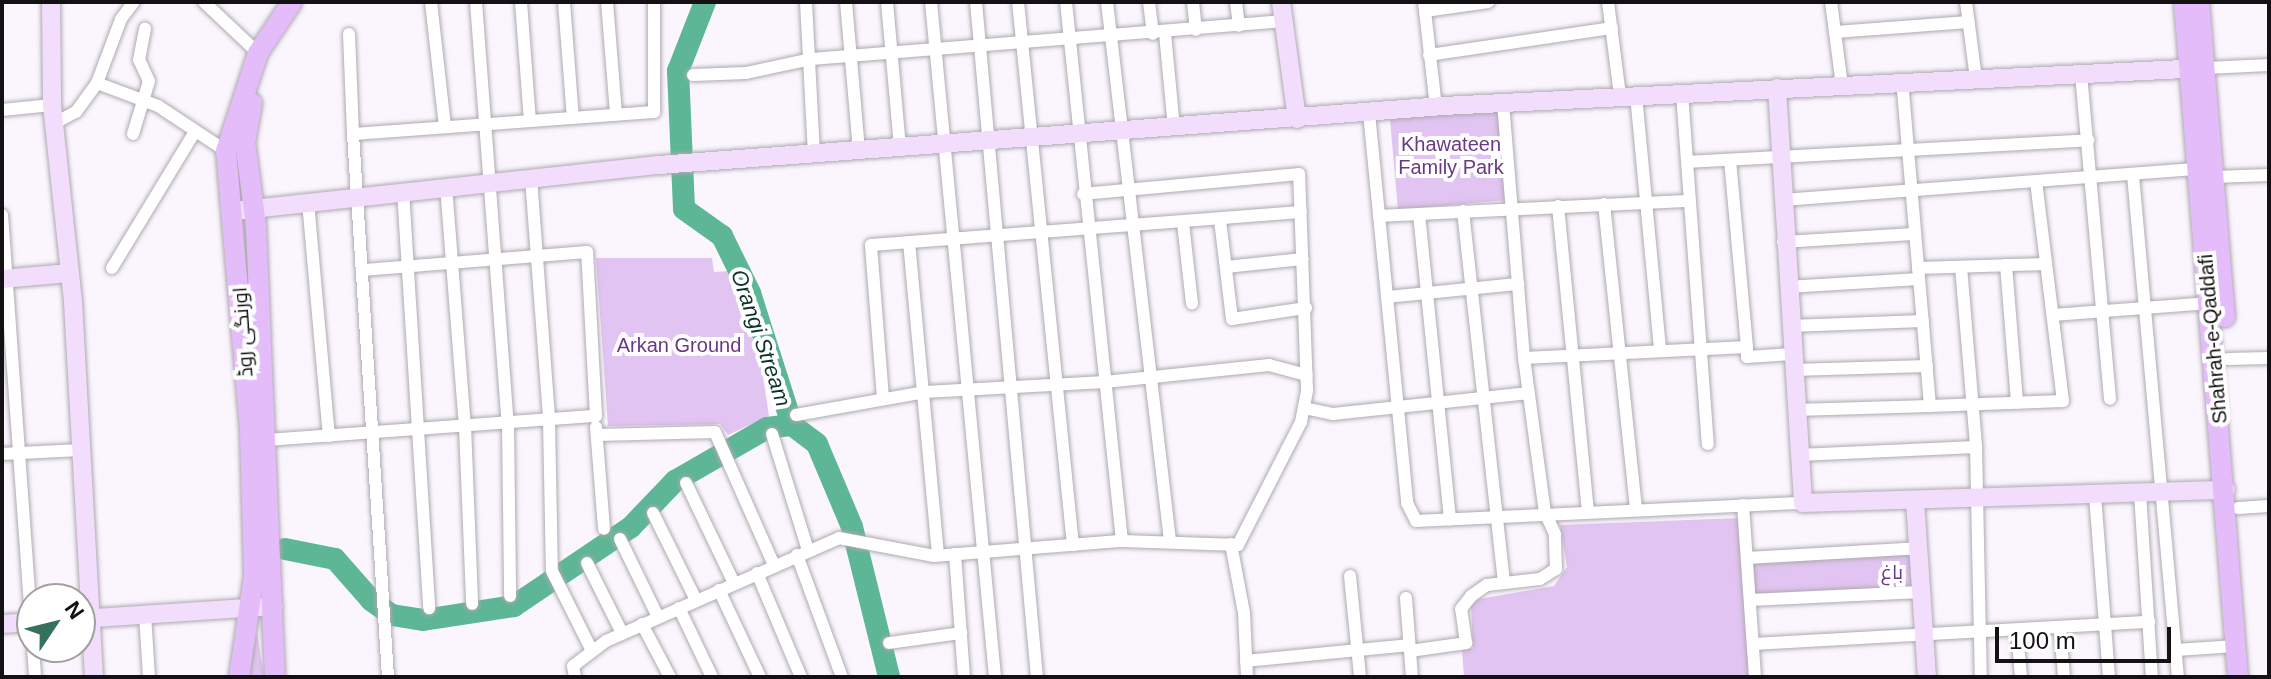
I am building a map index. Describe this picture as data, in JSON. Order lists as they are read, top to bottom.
{
  "streets": {
    "main road": ["اورنگی روڈ", "Shahrah-e-Qaddafi"]
  },
  "water": ["Orangi Stream"],
  "parks": ["Khawateen Family Park", "Arkan Ground", "باغ"],
  "scale_bar": "100 m",
  "north": "top right"
}
